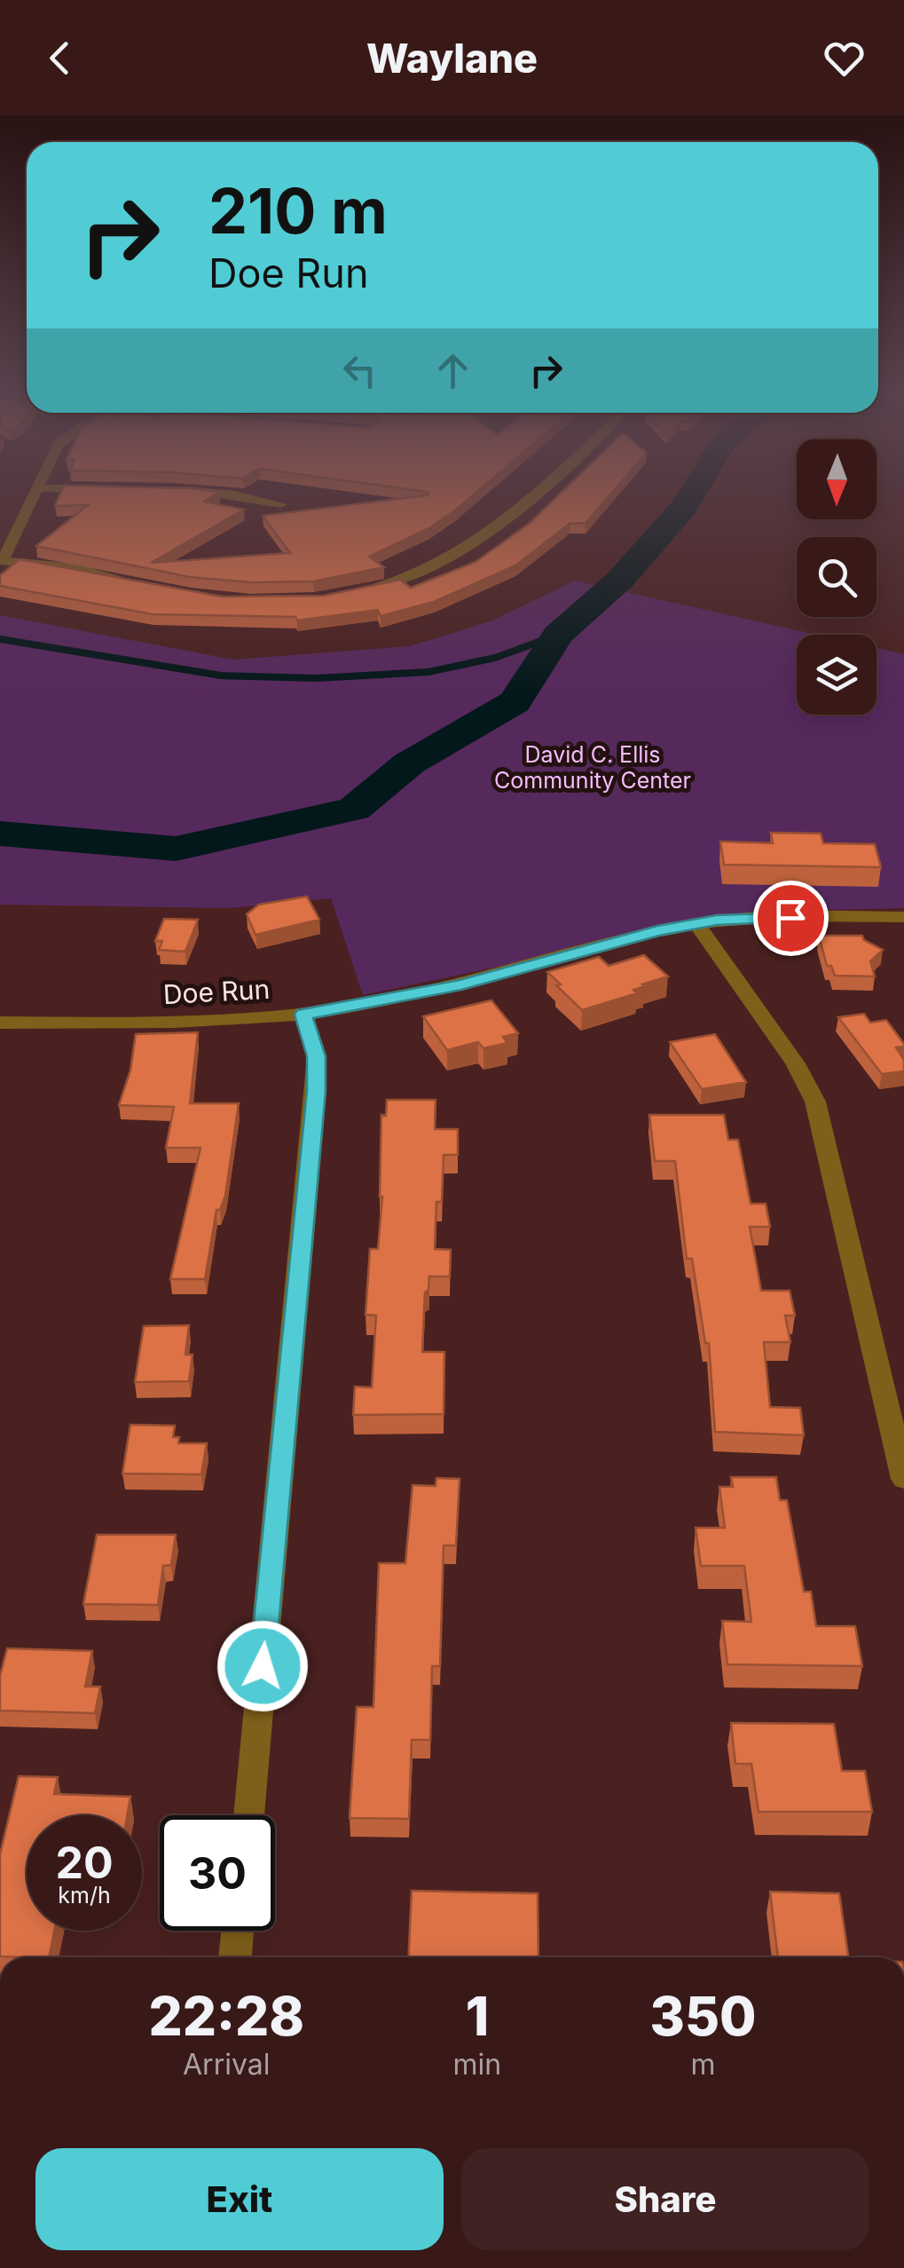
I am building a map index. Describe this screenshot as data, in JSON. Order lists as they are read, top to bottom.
{
  "streets": {
    "street": ["Doe Run"]
  },
  "parks": ["David C. Ellis Community Center"],
  "north": "bottom",
  "page": {
    "header": "Waylane",
    "turn": ["210 m", "Doe Run"],
    "speed": "20 km/h",
    "limit": "30",
    "eta": [
      "22:28",
      "Arrival",
      "1",
      "min",
      "350",
      "m"
    ],
    "buttons": ["Exit", "Share"]
  }
}
